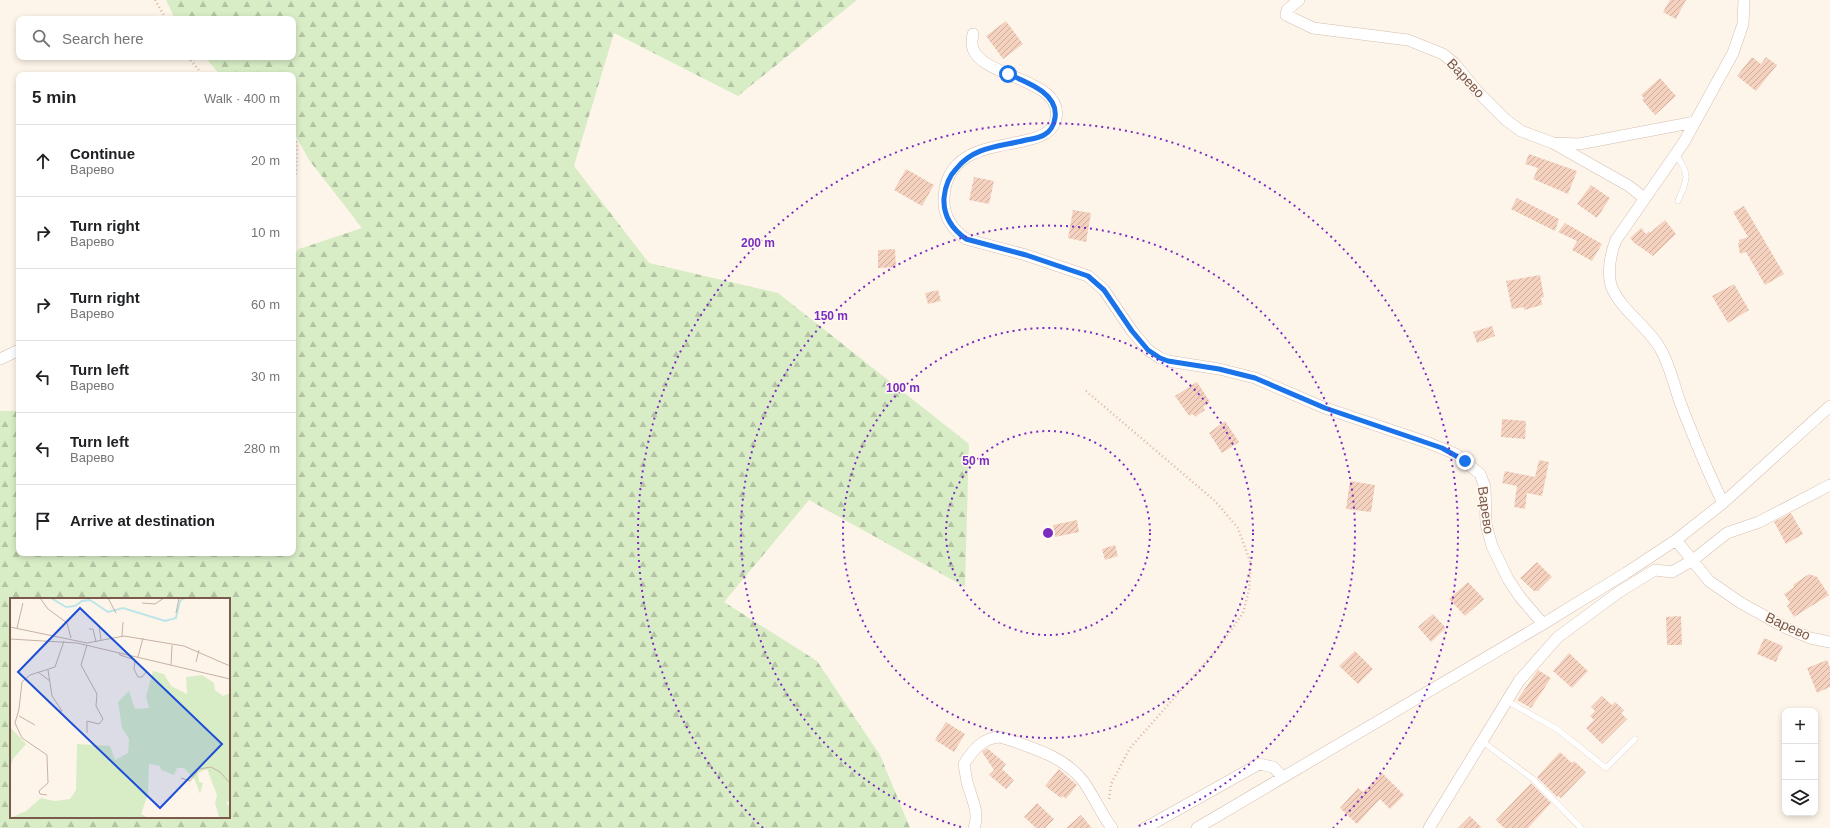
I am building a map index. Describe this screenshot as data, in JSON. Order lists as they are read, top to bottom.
{
  "streets": {
    "street": ["Варево"]
  },
  "page": {
    "search": "Search here",
    "heading": ["5 min", "Walk · 400 m"],
    "list": [
      ["Continue", "Варево", "20 m"],
      ["Turn right", "Варево", "10 m"],
      ["Turn right", "Варево", "60 m"],
      ["Turn left", "Варево", "30 m"],
      ["Turn left", "Варево", "280 m"],
      "Arrive at destination"
    ],
    "map_buttons": ["+", "−"]
  },
  "rings": [
    "200 m",
    "150 m",
    "100 m",
    "50 m"
  ]
}
